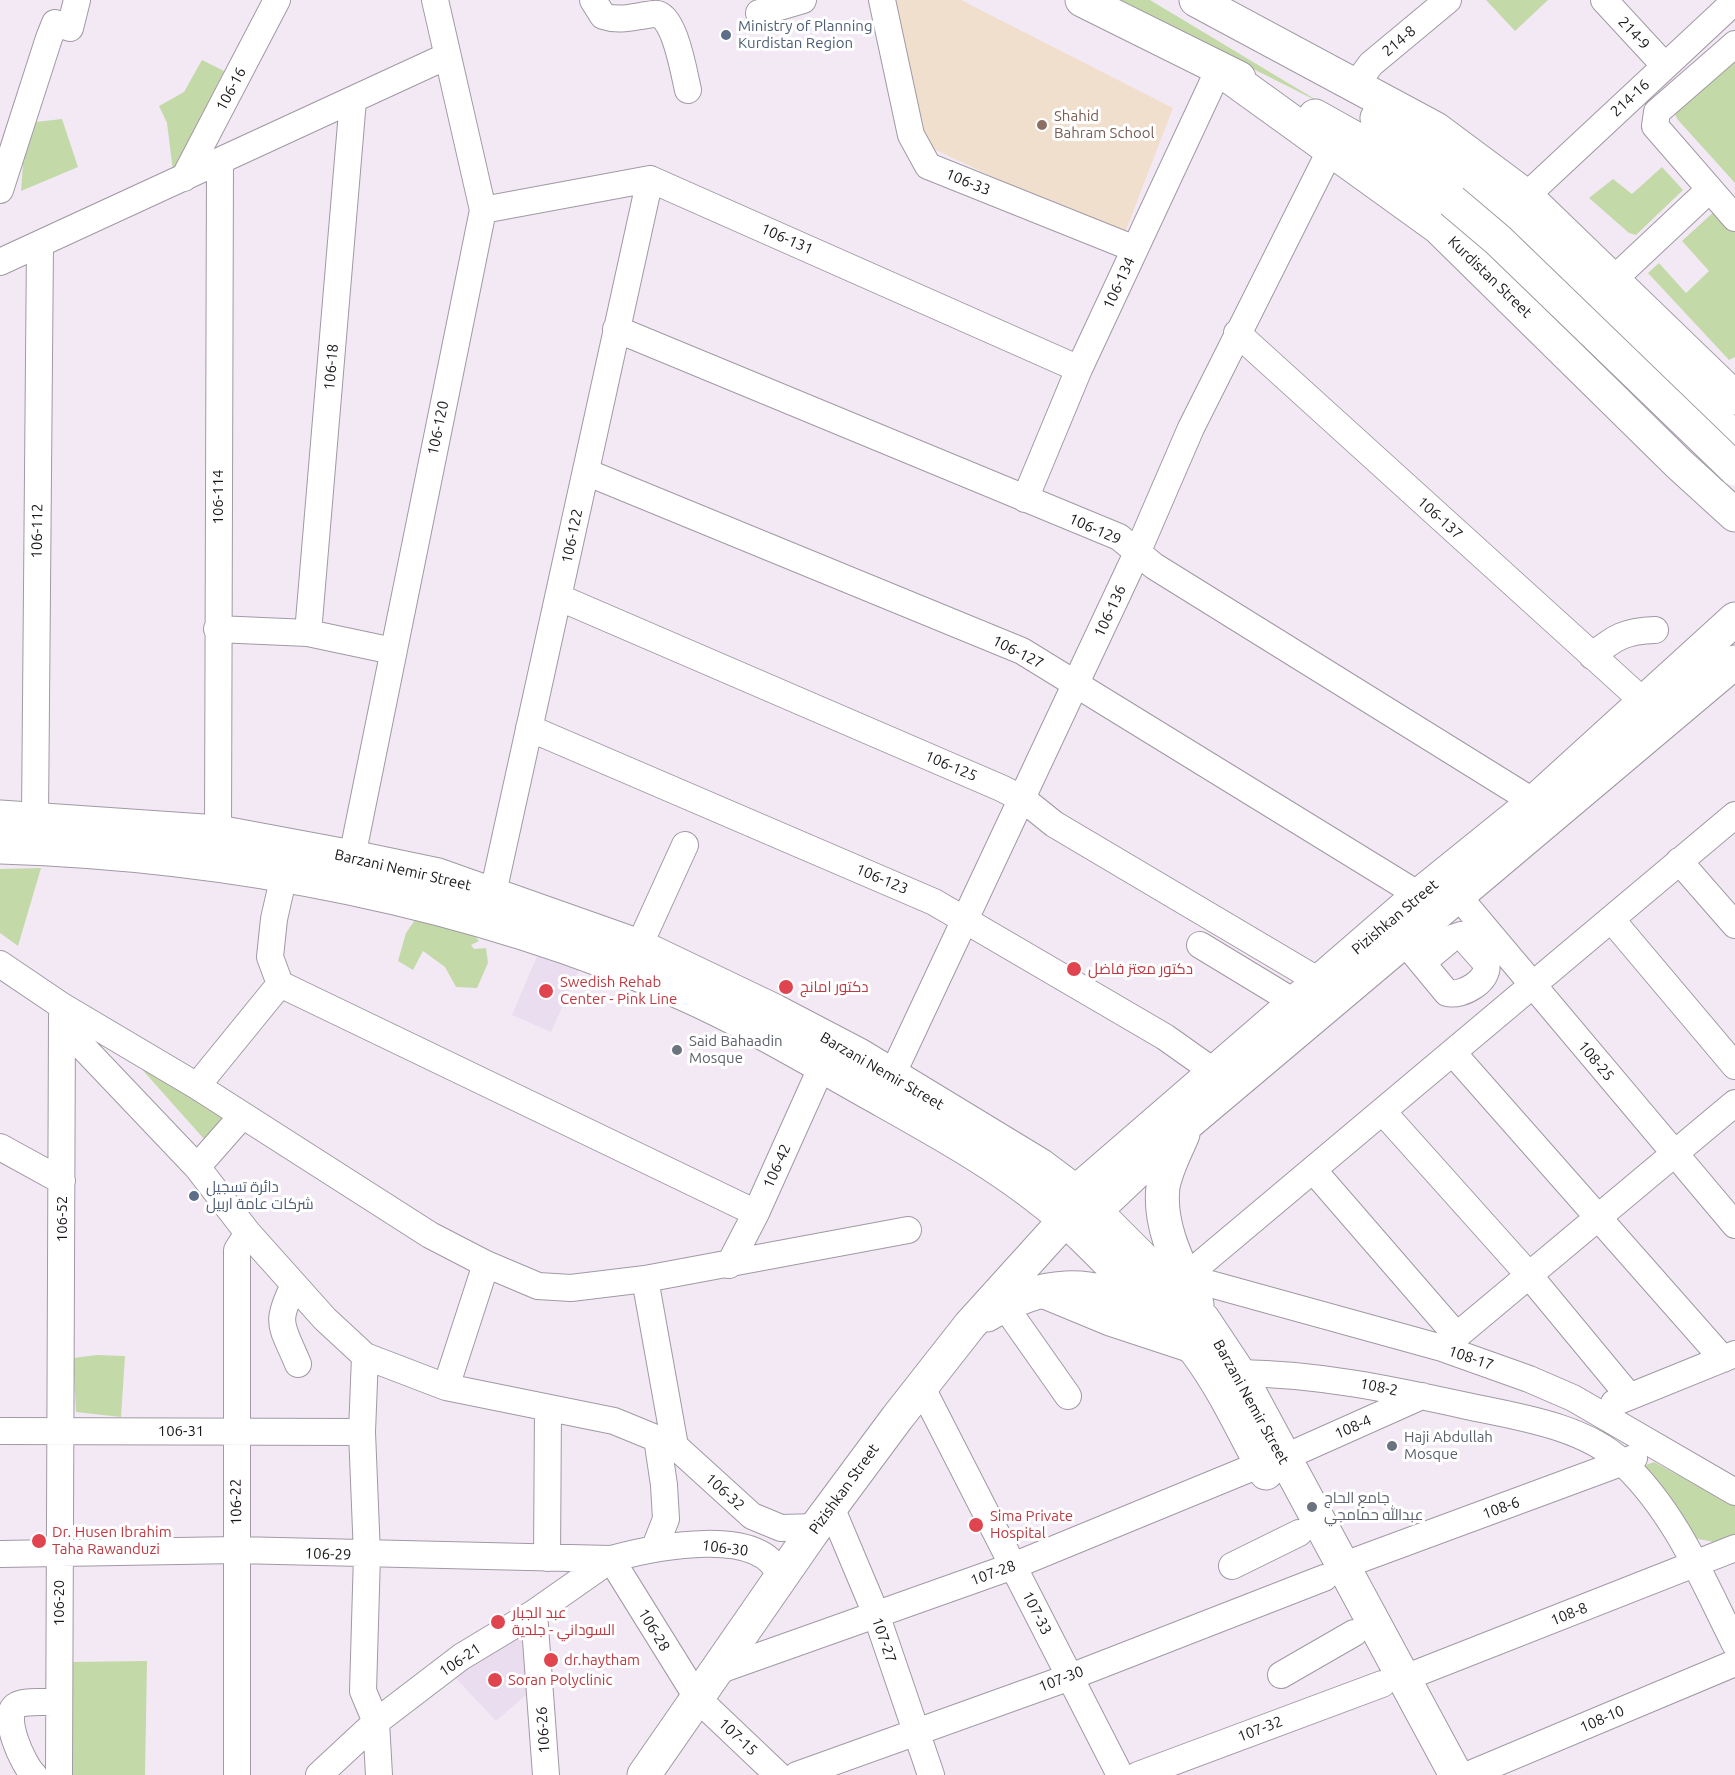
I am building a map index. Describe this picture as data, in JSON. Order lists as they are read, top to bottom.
{
  "streets": {
    "main road": ["Kurdistan Street", "Barzani Nemir Street", "Pizishkan Street"],
    "street": [
      "214-9",
      "214-8",
      "106-16",
      "214-16",
      "106-33",
      "106-131",
      "106-134",
      "106-18",
      "106-120",
      "106-114",
      "106-137",
      "106-129",
      "106-112",
      "106-122",
      "106-136",
      "106-127",
      "106-125",
      "106-123",
      "108-25",
      "106-42",
      "106-52",
      "108-17",
      "108-2",
      "108-4",
      "106-31",
      "106-32",
      "106-22",
      "108-6",
      "106-30",
      "106-29",
      "107-28",
      "106-20",
      "107-33",
      "108-8",
      "106-28",
      "107-27",
      "106-21",
      "107-30",
      "108-10",
      "107-32",
      "106-26",
      "107-15"
    ]
  },
  "crossings": [
    ["214-9", "214-16"],
    ["214-8", "Kurdistan Street"],
    ["214-16", "Kurdistan Street"],
    ["106-33", "106-134"],
    ["106-131", "106-134"],
    ["106-131", "106-122"],
    ["Kurdistan Street", "106-134"],
    ["Kurdistan Street", "106-136"],
    ["106-134", "106-129"],
    ["106-120", "Barzani Nemir Street"],
    ["106-114", "Barzani Nemir Street"],
    ["106-137", "106-136"],
    ["106-137", "Pizishkan Street"],
    ["106-129", "106-122"],
    ["106-129", "106-136"],
    ["106-129", "Pizishkan Street"],
    ["106-112", "Barzani Nemir Street"],
    ["106-122", "106-127"],
    ["106-122", "106-125"],
    ["106-122", "Barzani Nemir Street"],
    ["106-122", "106-123"],
    ["106-136", "106-127"],
    ["106-136", "106-125"],
    ["106-136", "Barzani Nemir Street"],
    ["106-136", "106-123"],
    ["106-127", "Pizishkan Street"],
    ["106-125", "Pizishkan Street"],
    ["Barzani Nemir Street", "Pizishkan Street"],
    ["Barzani Nemir Street", "106-42"],
    ["Barzani Nemir Street", "108-2"],
    ["Barzani Nemir Street", "108-4"],
    ["Barzani Nemir Street", "108-6"],
    ["Barzani Nemir Street", "107-28"],
    ["Barzani Nemir Street", "108-8"],
    ["Barzani Nemir Street", "107-30"],
    ["Barzani Nemir Street", "107-32"],
    ["106-123", "Pizishkan Street"],
    ["Pizishkan Street", "108-25"],
    ["Pizishkan Street", "106-32"],
    ["Pizishkan Street", "106-30"],
    ["Pizishkan Street", "107-28"],
    ["Pizishkan Street", "107-33"],
    ["Pizishkan Street", "106-28"],
    ["Pizishkan Street", "107-27"],
    ["Pizishkan Street", "107-15"],
    ["106-52", "106-31"],
    ["106-52", "106-20"],
    ["108-17", "108-6"],
    ["108-2", "108-4"],
    ["108-2", "108-6"],
    ["108-2", "108-8"],
    ["108-4", "107-28"],
    ["106-31", "106-22"],
    ["106-31", "106-20"],
    ["106-32", "107-27"],
    ["106-22", "106-29"],
    ["108-6", "107-30"],
    ["106-30", "106-29"],
    ["106-29", "106-20"],
    ["106-29", "106-28"],
    ["106-29", "106-21"],
    ["107-28", "107-33"],
    ["107-28", "107-27"],
    ["107-33", "107-30"],
    ["108-8", "107-32"],
    ["106-28", "106-21"],
    ["106-28", "107-15"],
    ["107-27", "107-30"],
    ["106-21", "106-26"]
  ],
  "places": [
    "Ministry of Planning Kurdistan Region",
    "Shahid Bahram School",
    "دكتور معتز فاضل",
    "دكتور امانج",
    "Swedish Rehab Center - Pink Line",
    "Said Bahaadin Mosque",
    "دائرة تسجيل شركات عامة اربيل",
    "Haji Abdullah Mosque",
    "جامع الحاج عبدالله حمامجي",
    "Sima Private Hospital",
    "Dr. Husen Ibrahim Taha Rawanduzi",
    "عبد الجبار السوداني - جلدية",
    "dr.haytham",
    "Soran Polyclinic"
  ]
}
